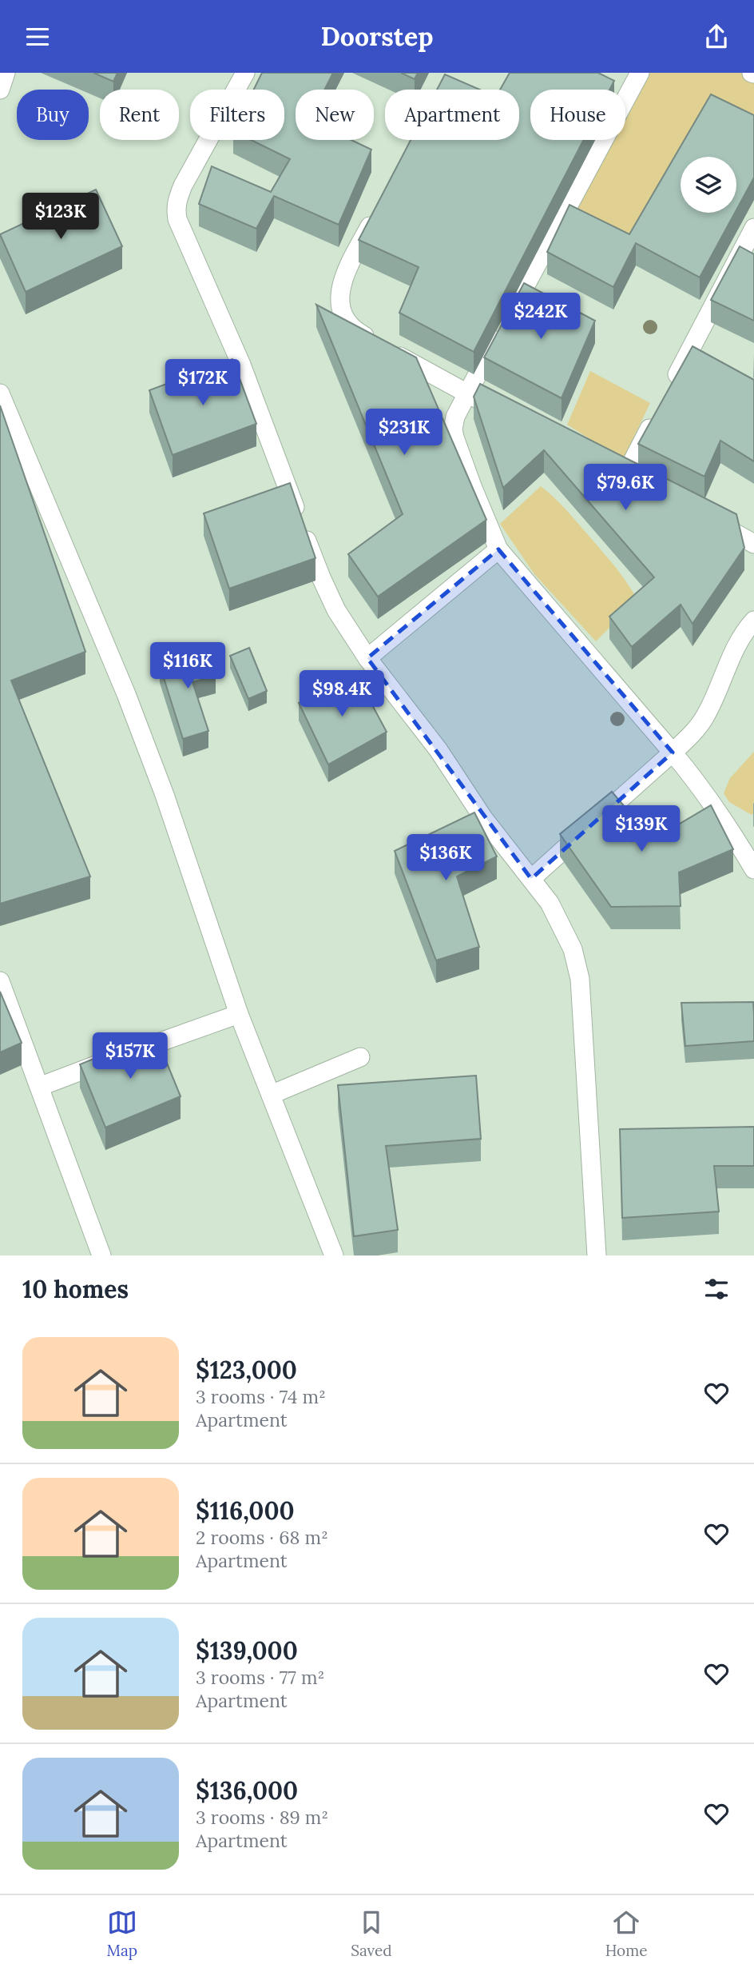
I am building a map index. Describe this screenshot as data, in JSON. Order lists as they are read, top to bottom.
{
  "page": {
    "header": "Doorstep",
    "chip": [
      "Buy",
      "Rent",
      "Filters",
      "New",
      "Apartment",
      "House"
    ],
    "price": [
      "$123K",
      "$242K",
      "$172K",
      "$231K",
      "$79.6K",
      "$116K",
      "$98.4K",
      "$139K",
      "$136K",
      "$157K"
    ],
    "heading": "10 homes",
    "list": [
      {
        "name": "$123,000",
        "note": "3 rooms · 74 m² · Apartment"
      },
      {
        "name": "$116,000",
        "note": "2 rooms · 68 m² · Apartment"
      },
      {
        "name": "$139,000",
        "note": "3 rooms · 77 m² · Apartment"
      },
      {
        "name": "$136,000",
        "note": "3 rooms · 89 m² · Apartment"
      }
    ],
    "tabs": ["Map", "Saved", "Home"]
  }
}
